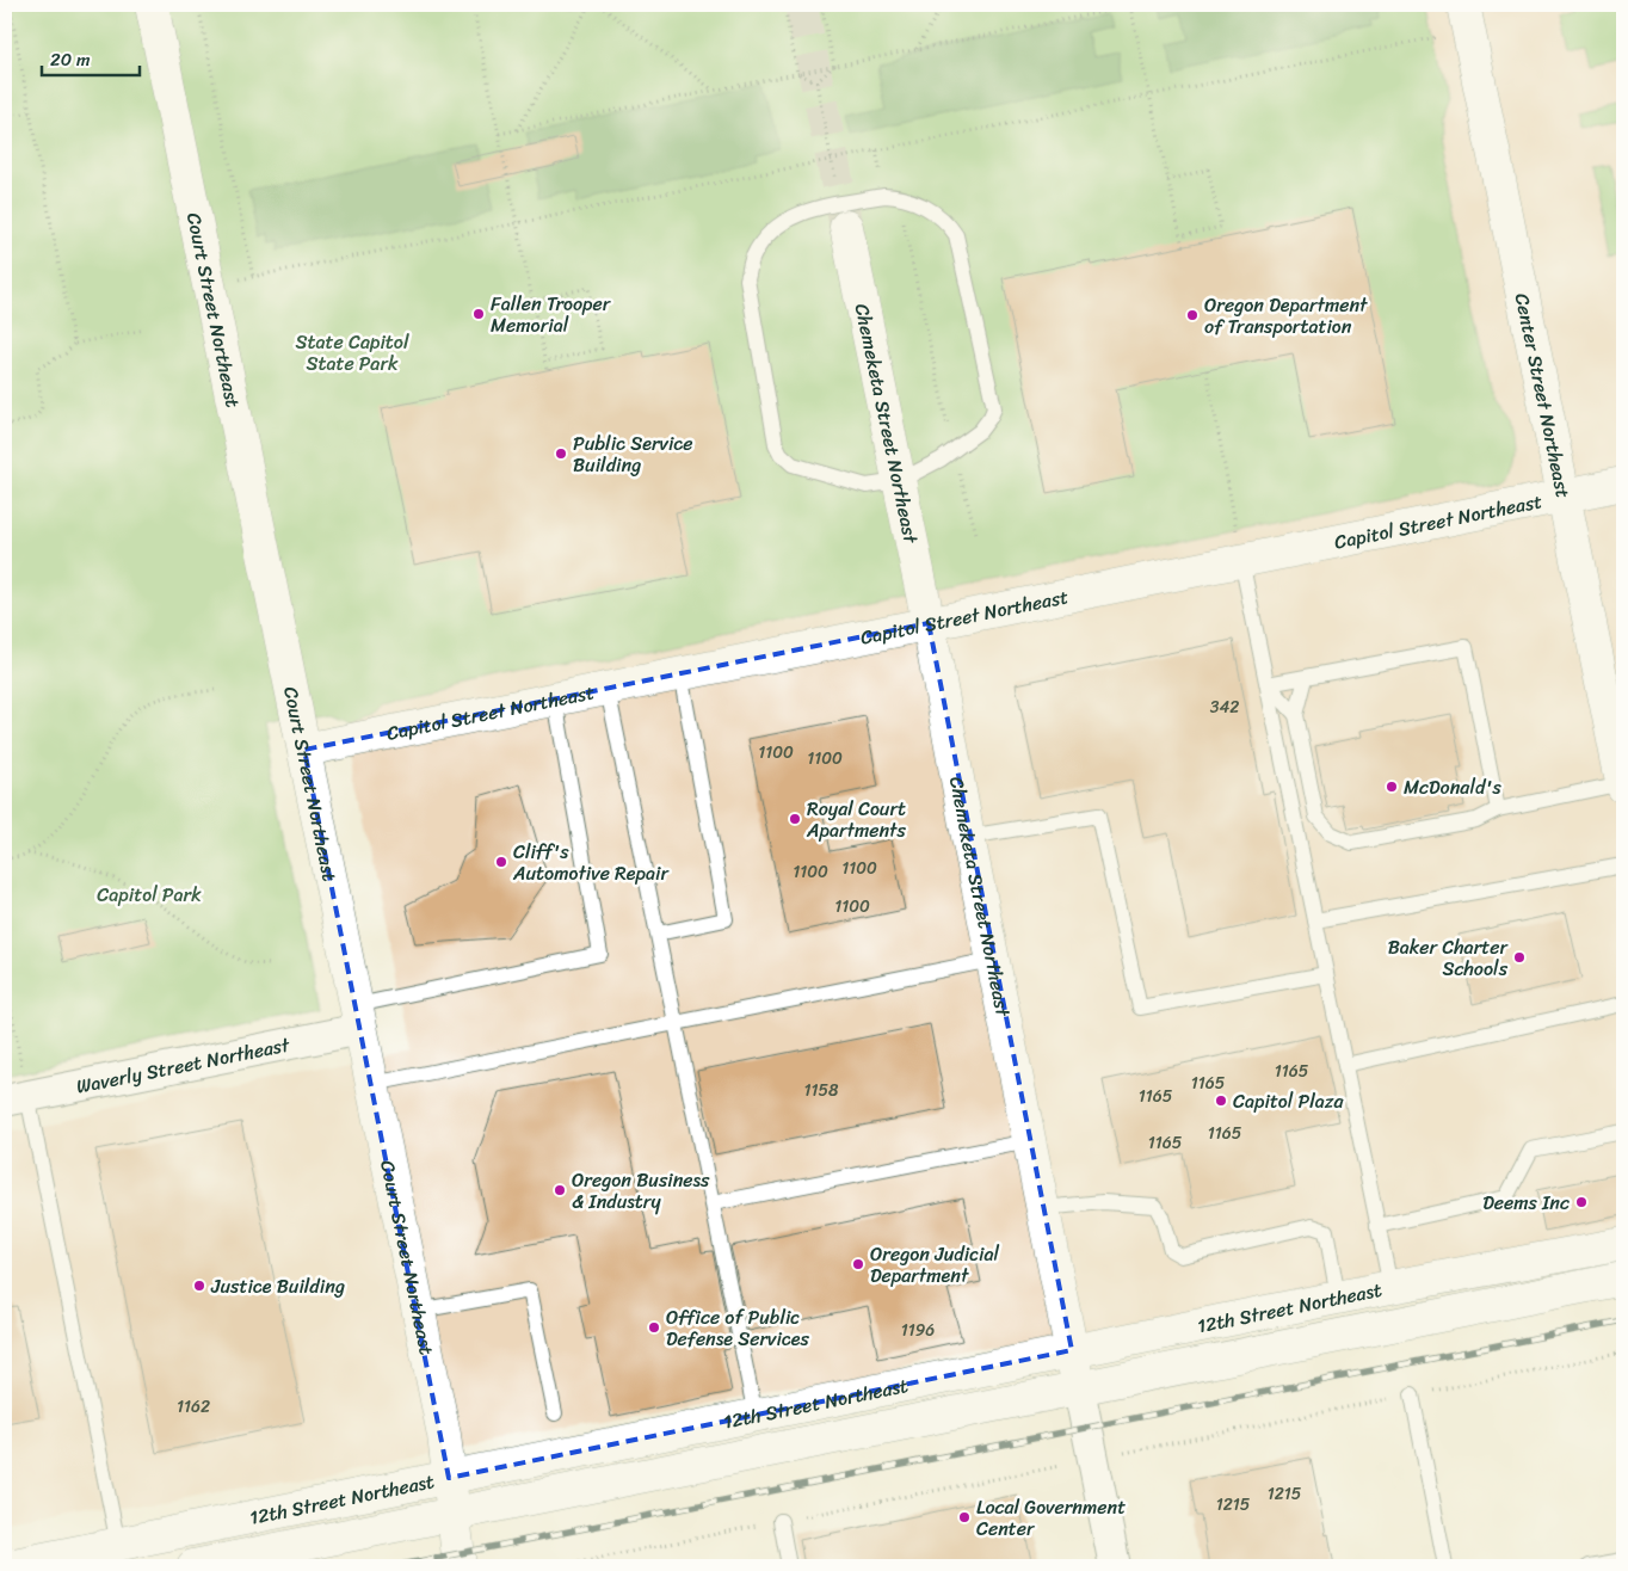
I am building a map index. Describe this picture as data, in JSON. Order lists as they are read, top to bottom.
{
  "streets": {
    "main road": [
      "Court Street Northeast",
      "Center Street Northeast",
      "Chemeketa Street Northeast",
      "Capitol Street Northeast",
      "12th Street Northeast"
    ],
    "street": ["Waverly Street Northeast"]
  },
  "crossings": [
    ["Court Street Northeast", "Capitol Street Northeast"],
    ["Court Street Northeast", "Waverly Street Northeast"],
    ["Court Street Northeast", "12th Street Northeast"],
    ["Center Street Northeast", "Capitol Street Northeast"],
    ["Chemeketa Street Northeast", "Capitol Street Northeast"],
    ["Chemeketa Street Northeast", "12th Street Northeast"]
  ],
  "parks": ["State Capitol State Park", "Capitol Park"],
  "places": [
    "Fallen Trooper Memorial",
    "Oregon Department of Transportation",
    "Public Service Building",
    "McDonald's",
    "Royal Court Apartments",
    "Cliff's Automotive Repair",
    "Baker Charter Schools",
    "Capitol Plaza",
    "Oregon Business & Industry",
    "Deems Inc",
    "Oregon Judicial Department",
    "Justice Building",
    "Office of Public Defense Services",
    "Local Government Center"
  ],
  "house_numbers": [
    "342",
    "1100",
    "1100",
    "1100",
    "1100",
    "1100",
    "1165",
    "1165",
    "1158",
    "1165",
    "1165",
    "1165",
    "1196",
    "1162",
    "1215",
    "1215"
  ],
  "scale_bar": "20 m"
}
